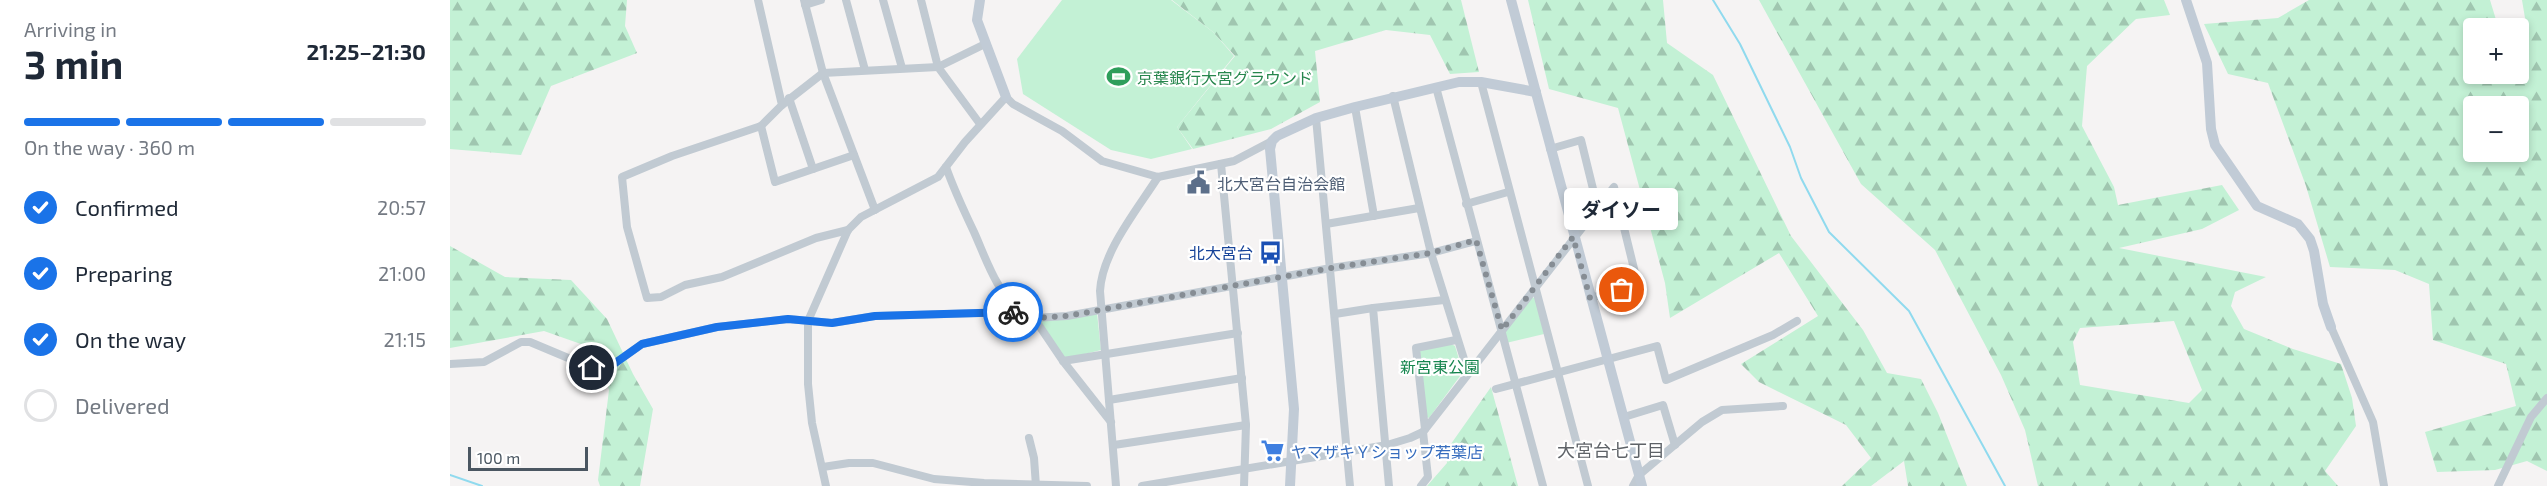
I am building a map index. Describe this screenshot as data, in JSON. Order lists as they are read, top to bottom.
{
  "districts": ["大宮台七丁目"],
  "parks": ["新宮東公園"],
  "places": {
    "sports": ["京葉銀行大宮グラウンド"],
    "public building": ["北大宮台自治会館"],
    "bus stop": ["北大宮台"],
    "other": ["ダイソー"],
    "supermarket": ["ヤマザキＹショップ若葉店"]
  },
  "scale_bar": "100 m",
  "page": {
    "heading": ["3 min", "Arriving in", "21:25–21:30"],
    "map_buttons": ["+", "−"],
    "bar": "On the way · 360 m",
    "list": [
      ["Confirmed", "20:57"],
      ["Preparing", "21:00"],
      ["On the way", "21:15"],
      "Delivered"
    ],
    "bubble": "ダイソー",
    "scale": "100 m"
  }
}
